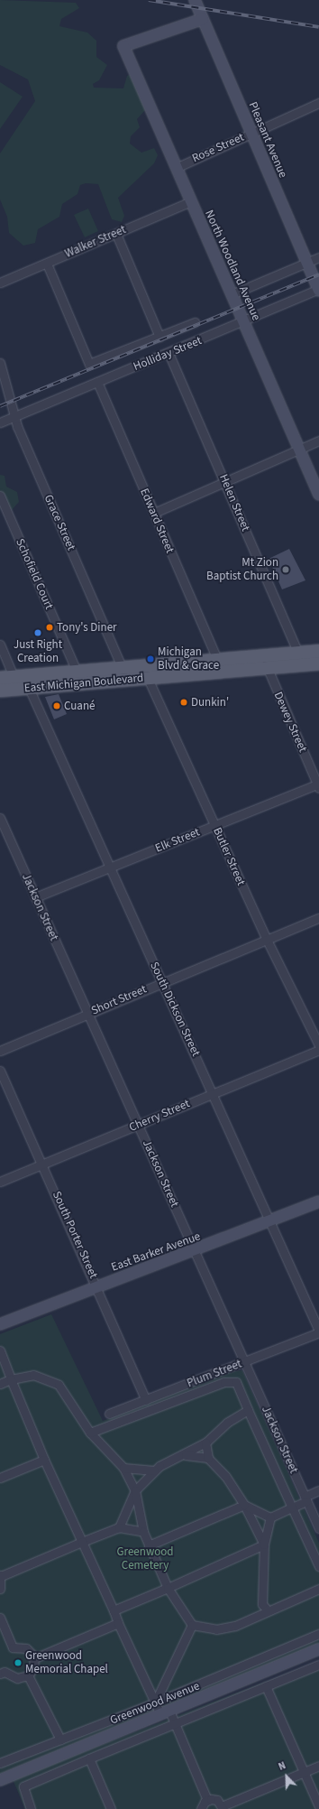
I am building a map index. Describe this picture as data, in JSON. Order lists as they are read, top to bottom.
{
  "streets": {
    "main road": ["East Michigan Boulevard"],
    "street": [
      "Pleasant Avenue",
      "Rose Street",
      "Walker Street",
      "North Woodland Avenue",
      "Holliday Street",
      "Helen Street",
      "Edward Street",
      "Grace Street",
      "Schofield Court",
      "Dewey Street",
      "Elk Street",
      "Butler Street",
      "Jackson Street",
      "Short Street",
      "South Dickson Street",
      "Cherry Street",
      "South Porter Street",
      "East Barker Avenue",
      "Plum Street",
      "Greenwood Avenue"
    ]
  },
  "crossings": [
    ["Pleasant Avenue", "Rose Street"],
    ["Pleasant Avenue", "North Woodland Avenue"],
    ["Pleasant Avenue", "Holliday Street"],
    ["Rose Street", "North Woodland Avenue"],
    ["Walker Street", "North Woodland Avenue"],
    ["Walker Street", "Holliday Street"],
    ["North Woodland Avenue", "Holliday Street"],
    ["Holliday Street", "Helen Street"],
    ["Holliday Street", "Edward Street"],
    ["Holliday Street", "Grace Street"],
    ["Helen Street", "East Michigan Boulevard"],
    ["Edward Street", "East Michigan Boulevard"],
    ["Grace Street", "East Michigan Boulevard"],
    ["Schofield Court", "East Michigan Boulevard"],
    ["East Michigan Boulevard", "Dewey Street"],
    ["East Michigan Boulevard", "Butler Street"],
    ["East Michigan Boulevard", "South Dickson Street"],
    ["Dewey Street", "Elk Street"],
    ["Elk Street", "Butler Street"],
    ["Elk Street", "Jackson Street"],
    ["Elk Street", "South Dickson Street"],
    ["Butler Street", "Short Street"],
    ["Jackson Street", "Short Street"],
    ["Jackson Street", "Cherry Street"],
    ["Jackson Street", "East Barker Avenue"],
    ["Jackson Street", "Plum Street"],
    ["Short Street", "South Dickson Street"],
    ["South Dickson Street", "Cherry Street"],
    ["South Dickson Street", "East Barker Avenue"],
    ["South Dickson Street", "Plum Street"],
    ["Cherry Street", "South Porter Street"],
    ["South Porter Street", "East Barker Avenue"],
    ["South Porter Street", "Plum Street"]
  ],
  "parks": ["Greenwood Cemetery"],
  "places": [
    "Mt Zion Baptist Church",
    "Tony's Diner",
    "Just Right Creation",
    "Michigan Blvd & Grace",
    "Dunkin'",
    "Cuané",
    "Greenwood Memorial Chapel"
  ],
  "north": "top left"
}
